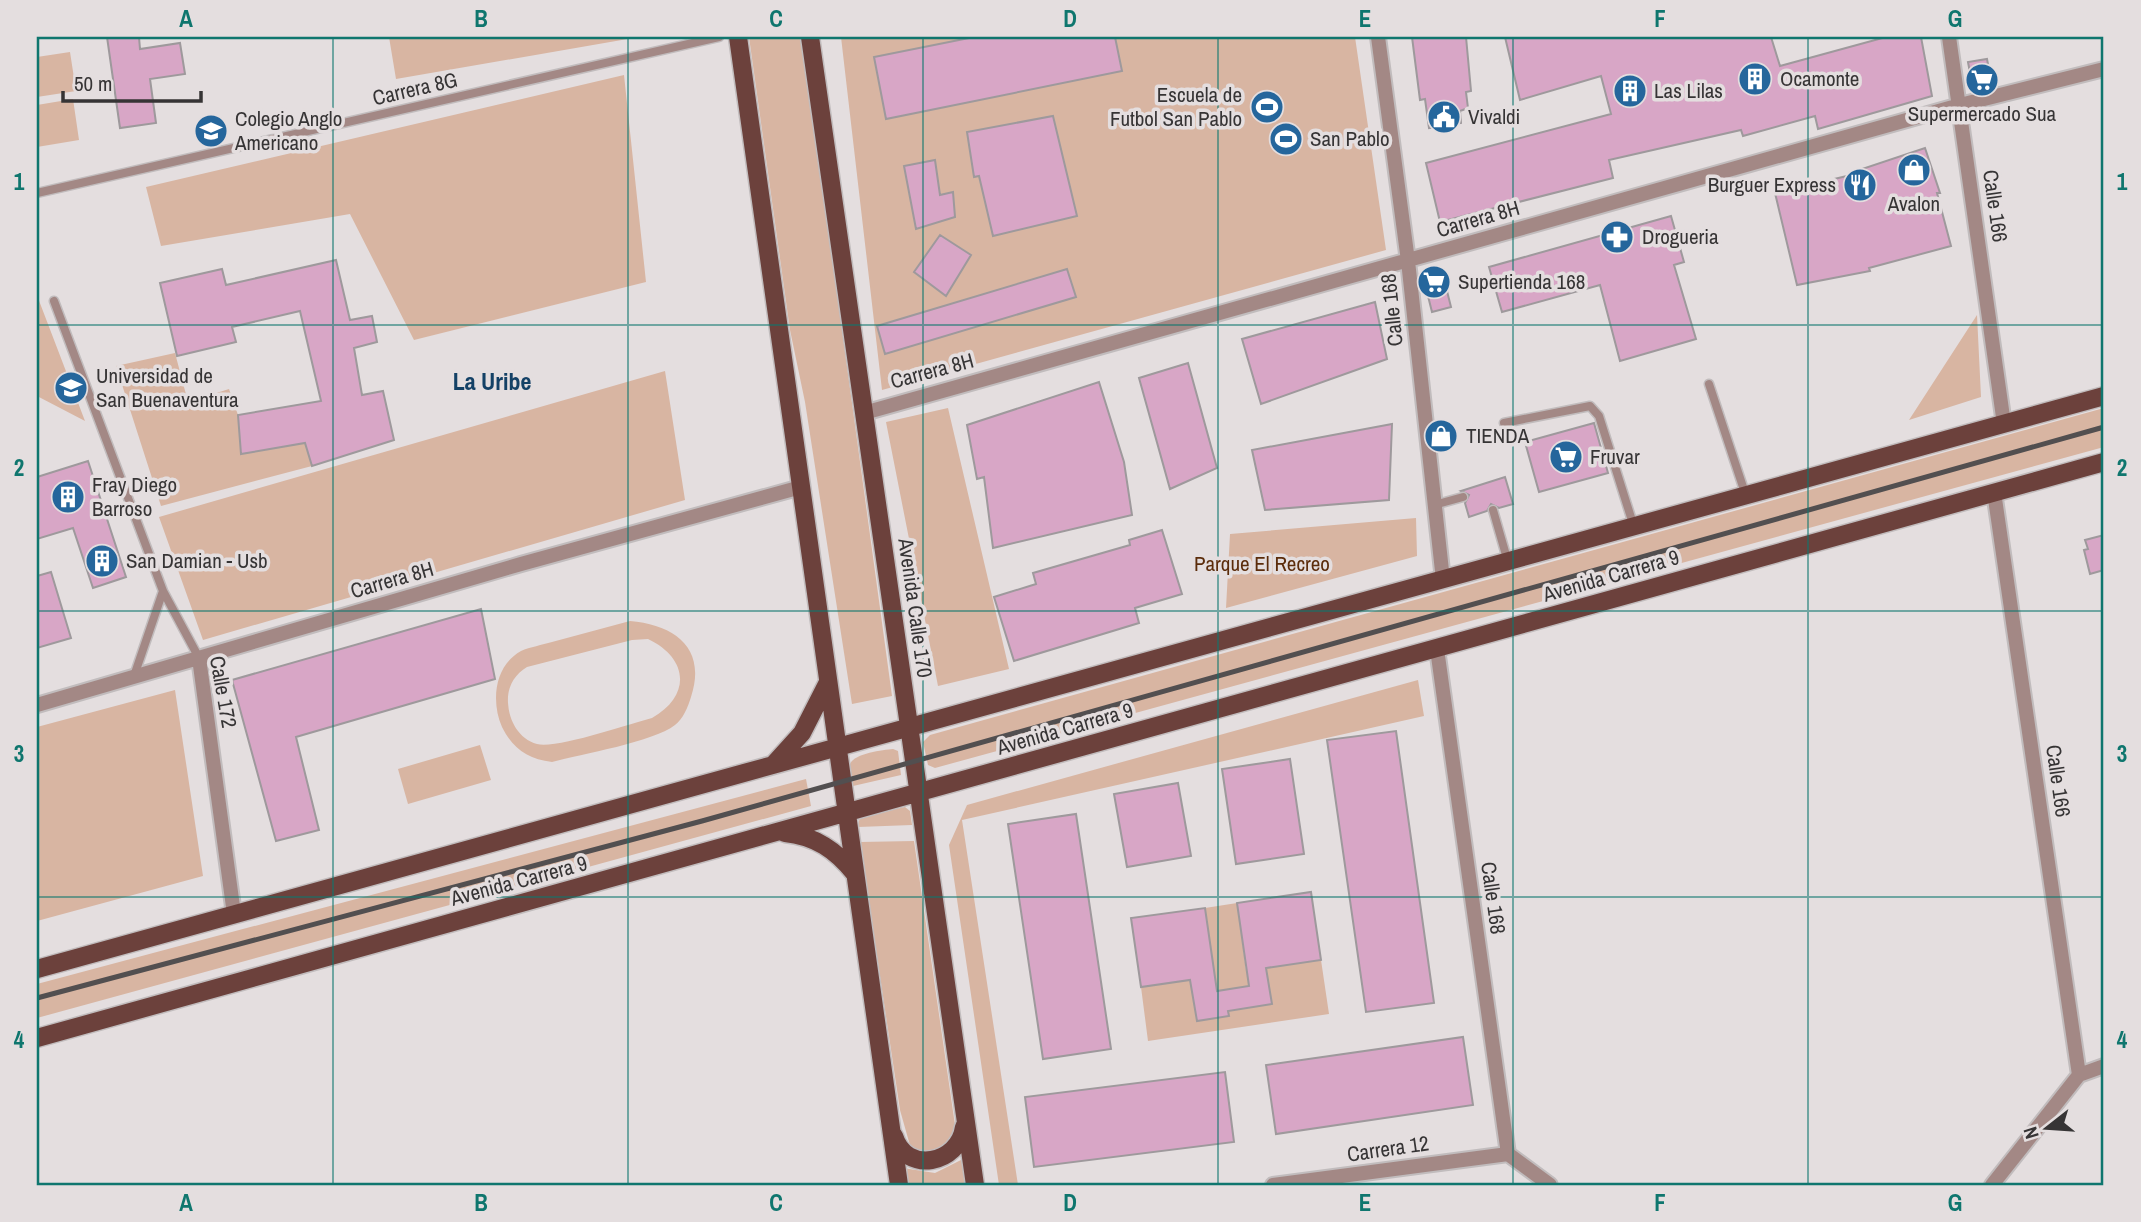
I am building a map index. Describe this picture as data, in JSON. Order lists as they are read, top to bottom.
{
  "streets": {
    "main road": ["Avenida Carrera 9", "Avenida Calle 170"],
    "street": [
      "Calle 166",
      "Carrera 8H",
      "Calle 168",
      "Calle 172",
      "Carrera 12"
    ],
    "lane": ["Carrera 8G"]
  },
  "crossings": [
    ["Calle 166", "Carrera 8H"],
    ["Calle 166", "Avenida Carrera 9"],
    ["Carrera 8H", "Calle 168"],
    ["Carrera 8H", "Avenida Calle 170"],
    ["Carrera 8H", "Calle 172"],
    ["Calle 168", "Avenida Carrera 9"],
    ["Calle 168", "Carrera 12"],
    ["Avenida Carrera 9", "Avenida Calle 170"],
    ["Avenida Carrera 9", "Calle 172"]
  ],
  "districts": ["La Uribe"],
  "parks": ["Parque El Recreo"],
  "places": {
    "building": [
      "Ocamonte",
      "Las Lilas",
      "Fray Diego Barroso",
      "San Damian - Usb"
    ],
    "supermarket": ["Supermercado Sua", "Supertienda 168", "Fruvar"],
    "sports": ["Escuela de Futbol San Pablo", "San Pablo"],
    "public building": ["Vivaldi"],
    "school or university": ["Colegio Anglo Americano", "Universidad de San Buenaventura"],
    "shop": ["Avalon", "TIENDA"],
    "restaurant": ["Burguer Express"],
    "pharmacy": ["Drogueria"]
  },
  "scale_bar": "50 m",
  "north": "left",
  "grid": {
    "columns": [
      "A",
      "B",
      "C",
      "D",
      "E",
      "F",
      "G"
    ],
    "rows": [
      "1",
      "2",
      "3",
      "4"
    ]
  }
}
